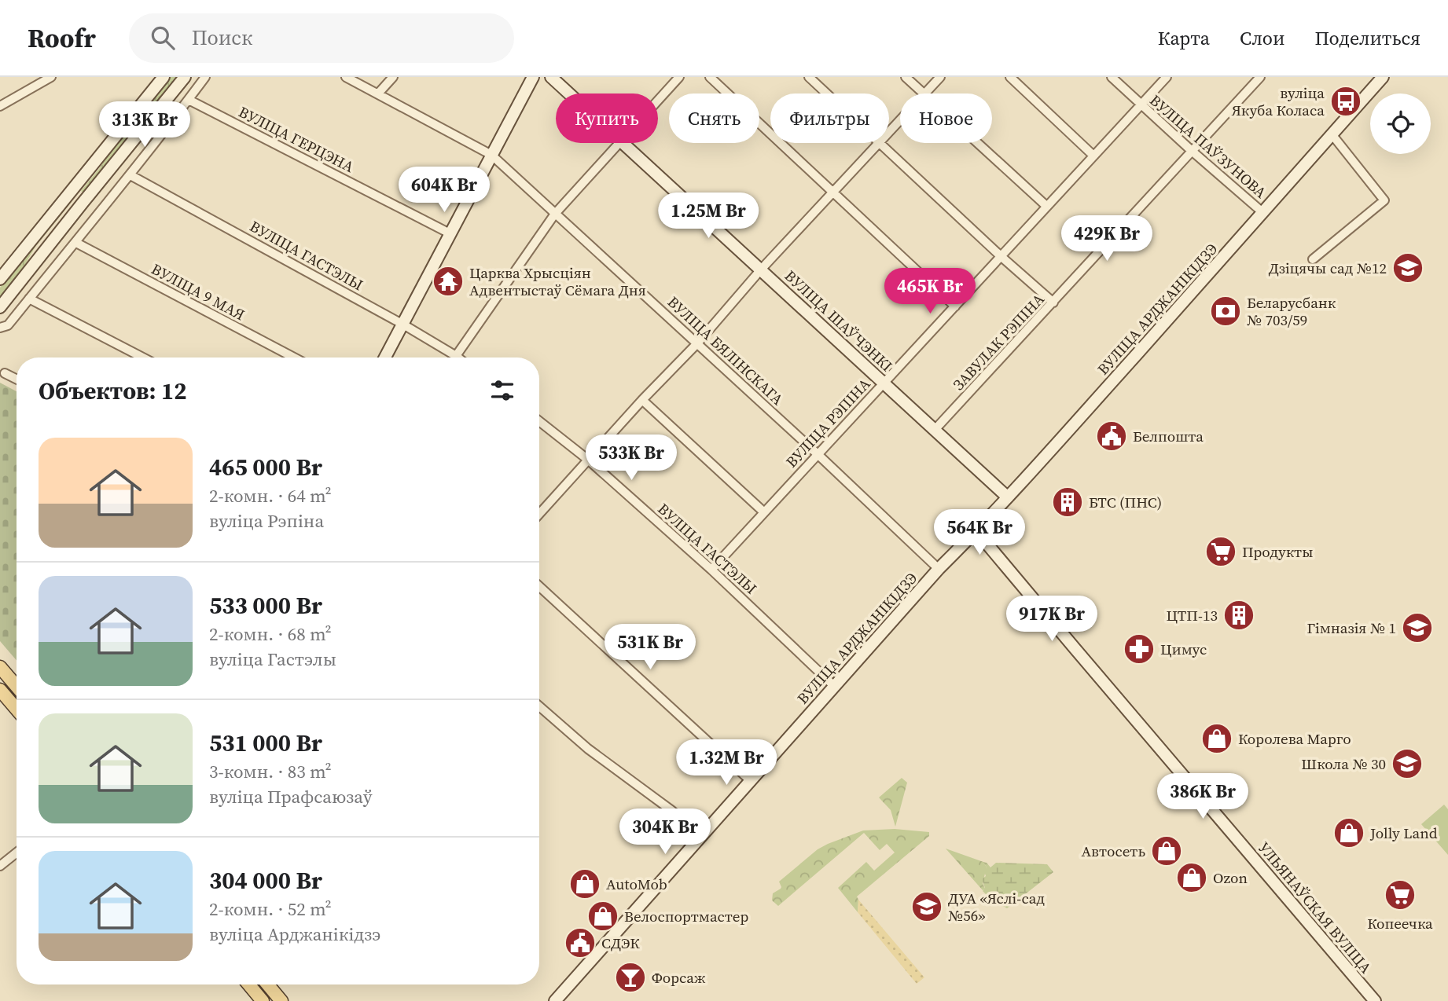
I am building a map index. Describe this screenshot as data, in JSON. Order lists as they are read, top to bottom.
{
  "streets": {
    "main road": ["ВУЛІЦА АРДЖАНІКІДЗЭ", "ВУЛІЦА ШАЎЧЭНКІ", "УЛЬЯНАЎСКАЯ ВУЛІЦА"],
    "street": [
      "ВУЛІЦА ГЕРЦЭНА",
      "ВУЛІЦА ПАЎЗУНОВА",
      "ВУЛІЦА ГАСТЭЛЫ",
      "ВУЛІЦА 9 МАЯ",
      "ЗАВУЛАК РЭПІНА",
      "ВУЛІЦА БЯЛІНСКАГА",
      "ВУЛІЦА РЭПІНА"
    ]
  },
  "crossings": [
    ["ВУЛІЦА ПАЎЗУНОВА", "ВУЛІЦА АРДЖАНІКІДЗЭ"],
    ["ВУЛІЦА ПАЎЗУНОВА", "ЗАВУЛАК РЭПІНА"],
    ["ВУЛІЦА ПАЎЗУНОВА", "ВУЛІЦА РЭПІНА"],
    ["ВУЛІЦА ГАСТЭЛЫ", "ВУЛІЦА АРДЖАНІКІДЗЭ"],
    ["ВУЛІЦА ГАСТЭЛЫ", "ВУЛІЦА РЭПІНА"],
    ["ВУЛІЦА АРДЖАНІКІДЗЭ", "ВУЛІЦА ШАЎЧЭНКІ"],
    ["ВУЛІЦА АРДЖАНІКІДЗЭ", "ВУЛІЦА БЯЛІНСКАГА"],
    ["ВУЛІЦА АРДЖАНІКІДЗЭ", "УЛЬЯНАЎСКАЯ ВУЛІЦА"],
    ["ВУЛІЦА ШАЎЧЭНКІ", "ЗАВУЛАК РЭПІНА"],
    ["ВУЛІЦА ШАЎЧЭНКІ", "ВУЛІЦА РЭПІНА"],
    ["ВУЛІЦА БЯЛІНСКАГА", "ВУЛІЦА РЭПІНА"]
  ],
  "places": {
    "bus stop": ["вуліца Якуба Коласа"],
    "school or university": [
      "Дзіцячы сад №12",
      "Гімназія № 1",
      "Школа № 30",
      "ДУА «Яслі-сад №56»"
    ],
    "temple": ["Царква Хрысціян Адвентыстаў Сёмага Дня"],
    "bank": ["Беларусбанк № 703/59"],
    "public building": ["Белпошта", "СДЭК"],
    "building": ["БТС (ПНС)", "ЦТП-13"],
    "supermarket": ["Продукты", "Копеечка"],
    "pharmacy": ["Цимус"],
    "shop": [
      "Королева Марго",
      "Jolly Land",
      "Автосеть",
      "Ozon",
      "AutoMob",
      "Велоспортмастер"
    ],
    "bar": ["Форсаж"]
  },
  "page": {
    "header": "Roofr",
    "search": "Поиск",
    "nav": ["Карта", "Слои", "Поделиться"],
    "chip": [
      "Купить",
      "Снять",
      "Фильтры",
      "Новое"
    ],
    "price": [
      "313K Br",
      "604K Br",
      "1.25M Br",
      "429K Br",
      "465K Br",
      "533K Br",
      "564K Br",
      "917K Br",
      "531K Br",
      "1.32M Br",
      "386K Br",
      "304K Br"
    ],
    "heading": "Объектов: 12",
    "list": [
      {
        "name": "465 000 Br",
        "note": "2-комн. · 64 m² · вуліца Рэпіна"
      },
      {
        "name": "533 000 Br",
        "note": "2-комн. · 68 m² · вуліца Гастэлы"
      },
      {
        "name": "531 000 Br",
        "note": "3-комн. · 83 m² · вуліца Прафсаюзаў"
      },
      {
        "name": "304 000 Br",
        "note": "2-комн. · 52 m² · вуліца Арджанікідзэ"
      }
    ]
  }
}
